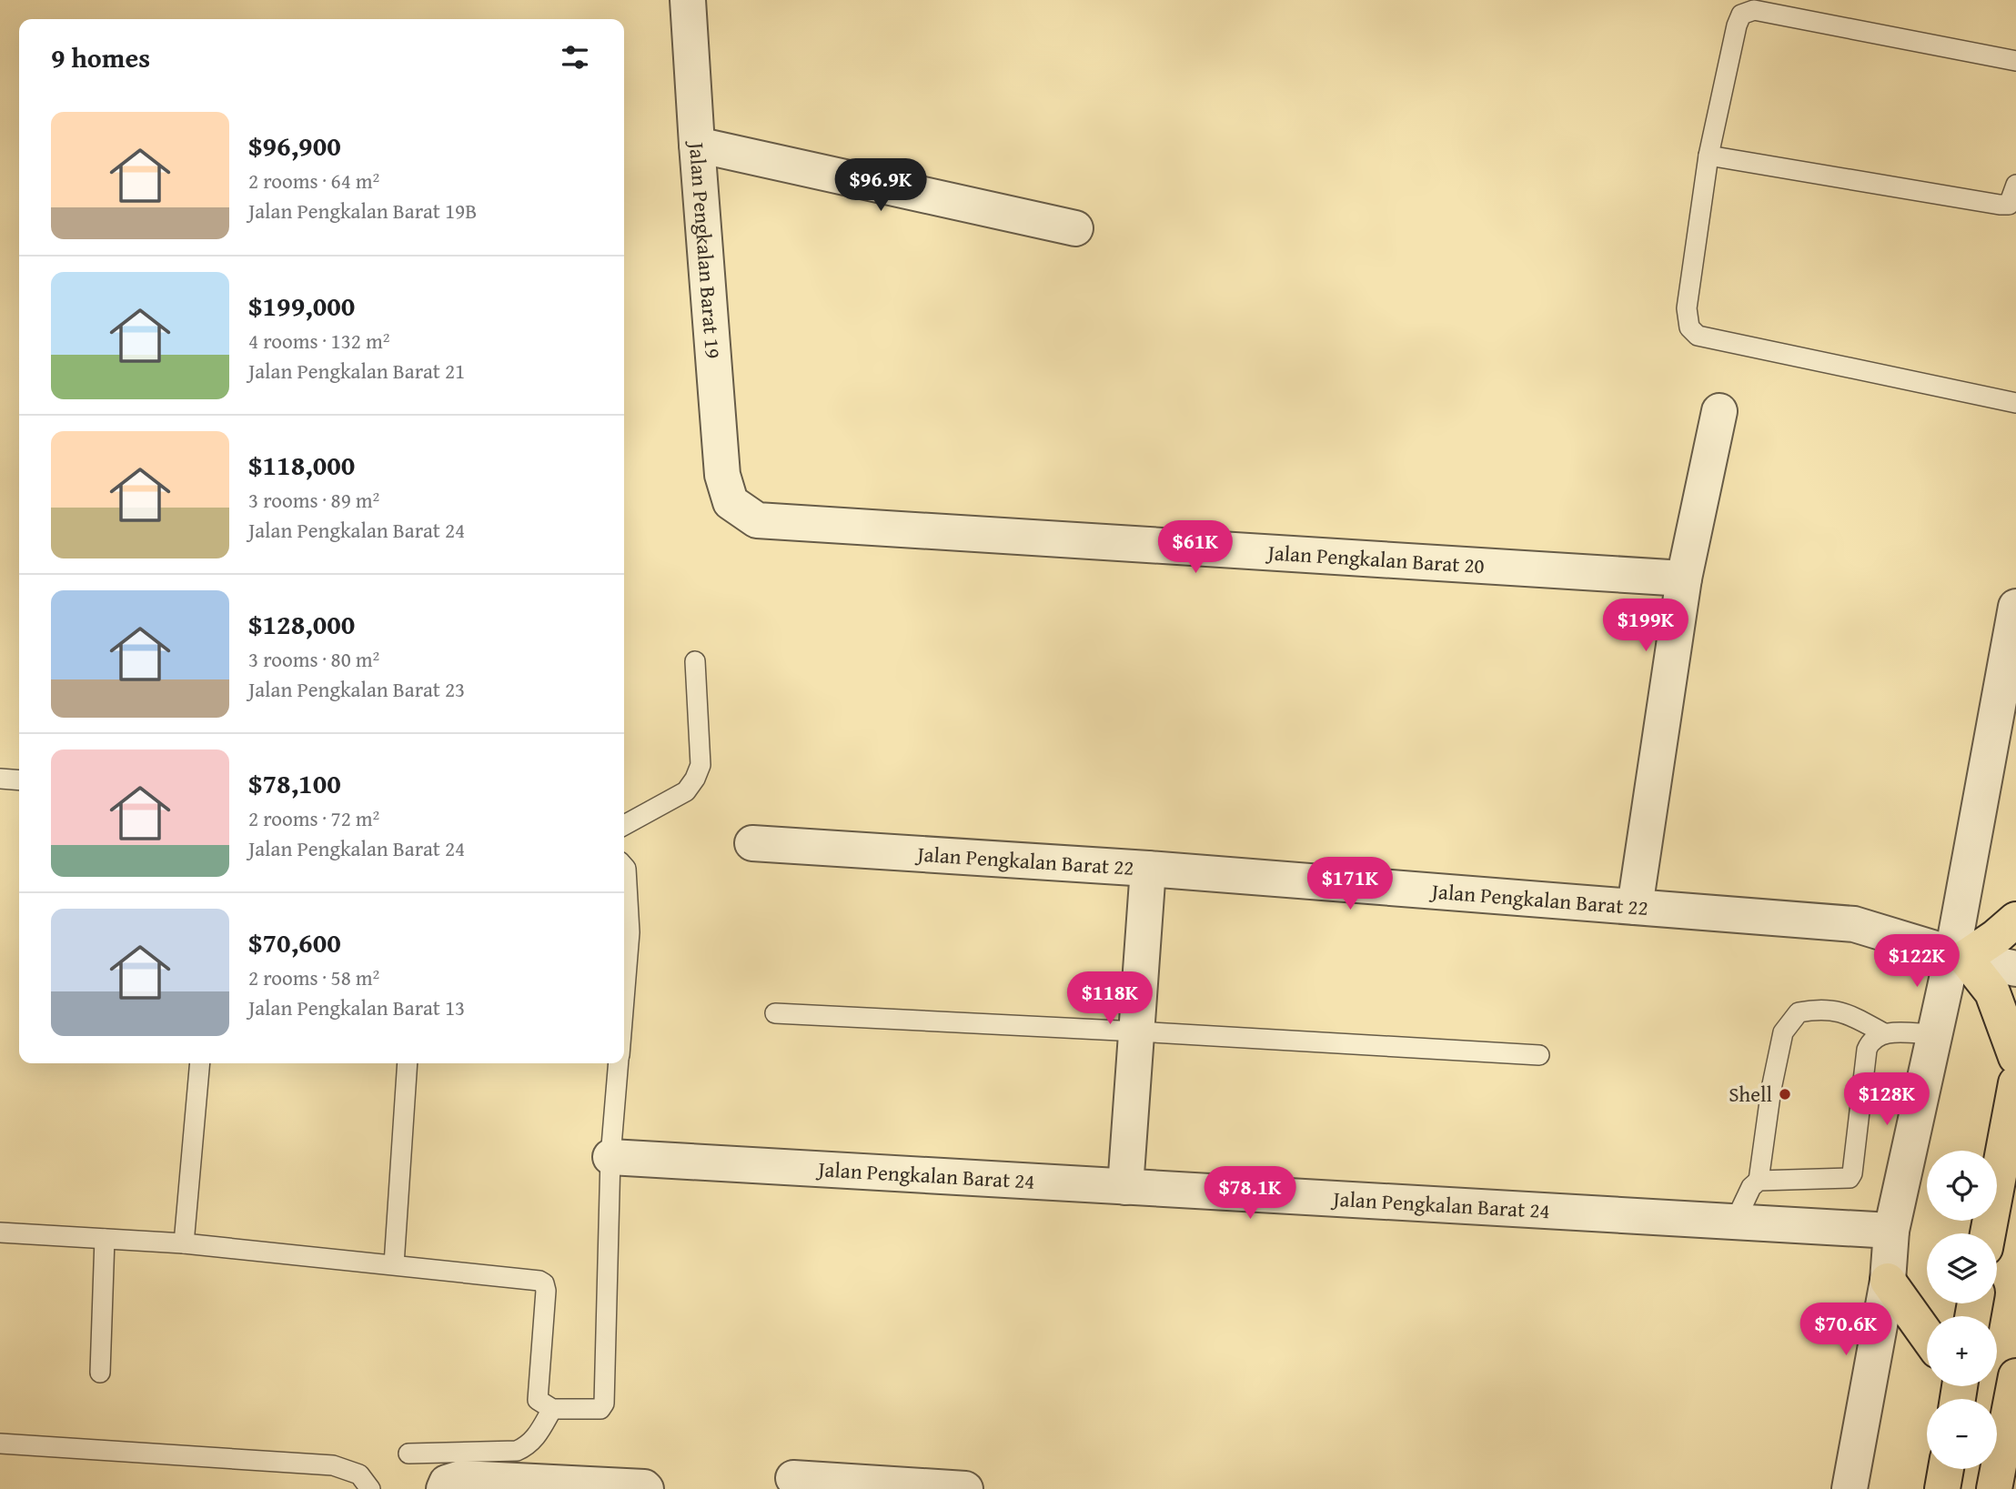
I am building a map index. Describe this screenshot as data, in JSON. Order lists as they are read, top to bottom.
{
  "streets": {
    "street": [
      "Jalan Pengkalan Barat 19",
      "Jalan Pengkalan Barat 20",
      "Jalan Pengkalan Barat 22",
      "Jalan Pengkalan Barat 24"
    ]
  },
  "crossings": [
    ["Jalan Pengkalan Barat 19", "Jalan Pengkalan Barat 20"]
  ],
  "places": ["Shell"],
  "page": {
    "heading": "9 homes",
    "list": [
      {
        "name": "$96,900",
        "note": "2 rooms · 64 m² · Jalan Pengkalan Barat 19B"
      },
      {
        "name": "$199,000",
        "note": "4 rooms · 132 m² · Jalan Pengkalan Barat 21"
      },
      {
        "name": "$118,000",
        "note": "3 rooms · 89 m² · Jalan Pengkalan Barat 24"
      },
      {
        "name": "$128,000",
        "note": "3 rooms · 80 m² · Jalan Pengkalan Barat 23"
      },
      {
        "name": "$78,100",
        "note": "2 rooms · 72 m² · Jalan Pengkalan Barat 24"
      },
      {
        "name": "$70,600",
        "note": "2 rooms · 58 m² · Jalan Pengkalan Barat 13"
      }
    ],
    "price": [
      "$96.9K",
      "$61K",
      "$199K",
      "$171K",
      "$122K",
      "$118K",
      "$128K",
      "$78.1K",
      "$70.6K"
    ],
    "map_buttons": ["+", "−"]
  }
}
